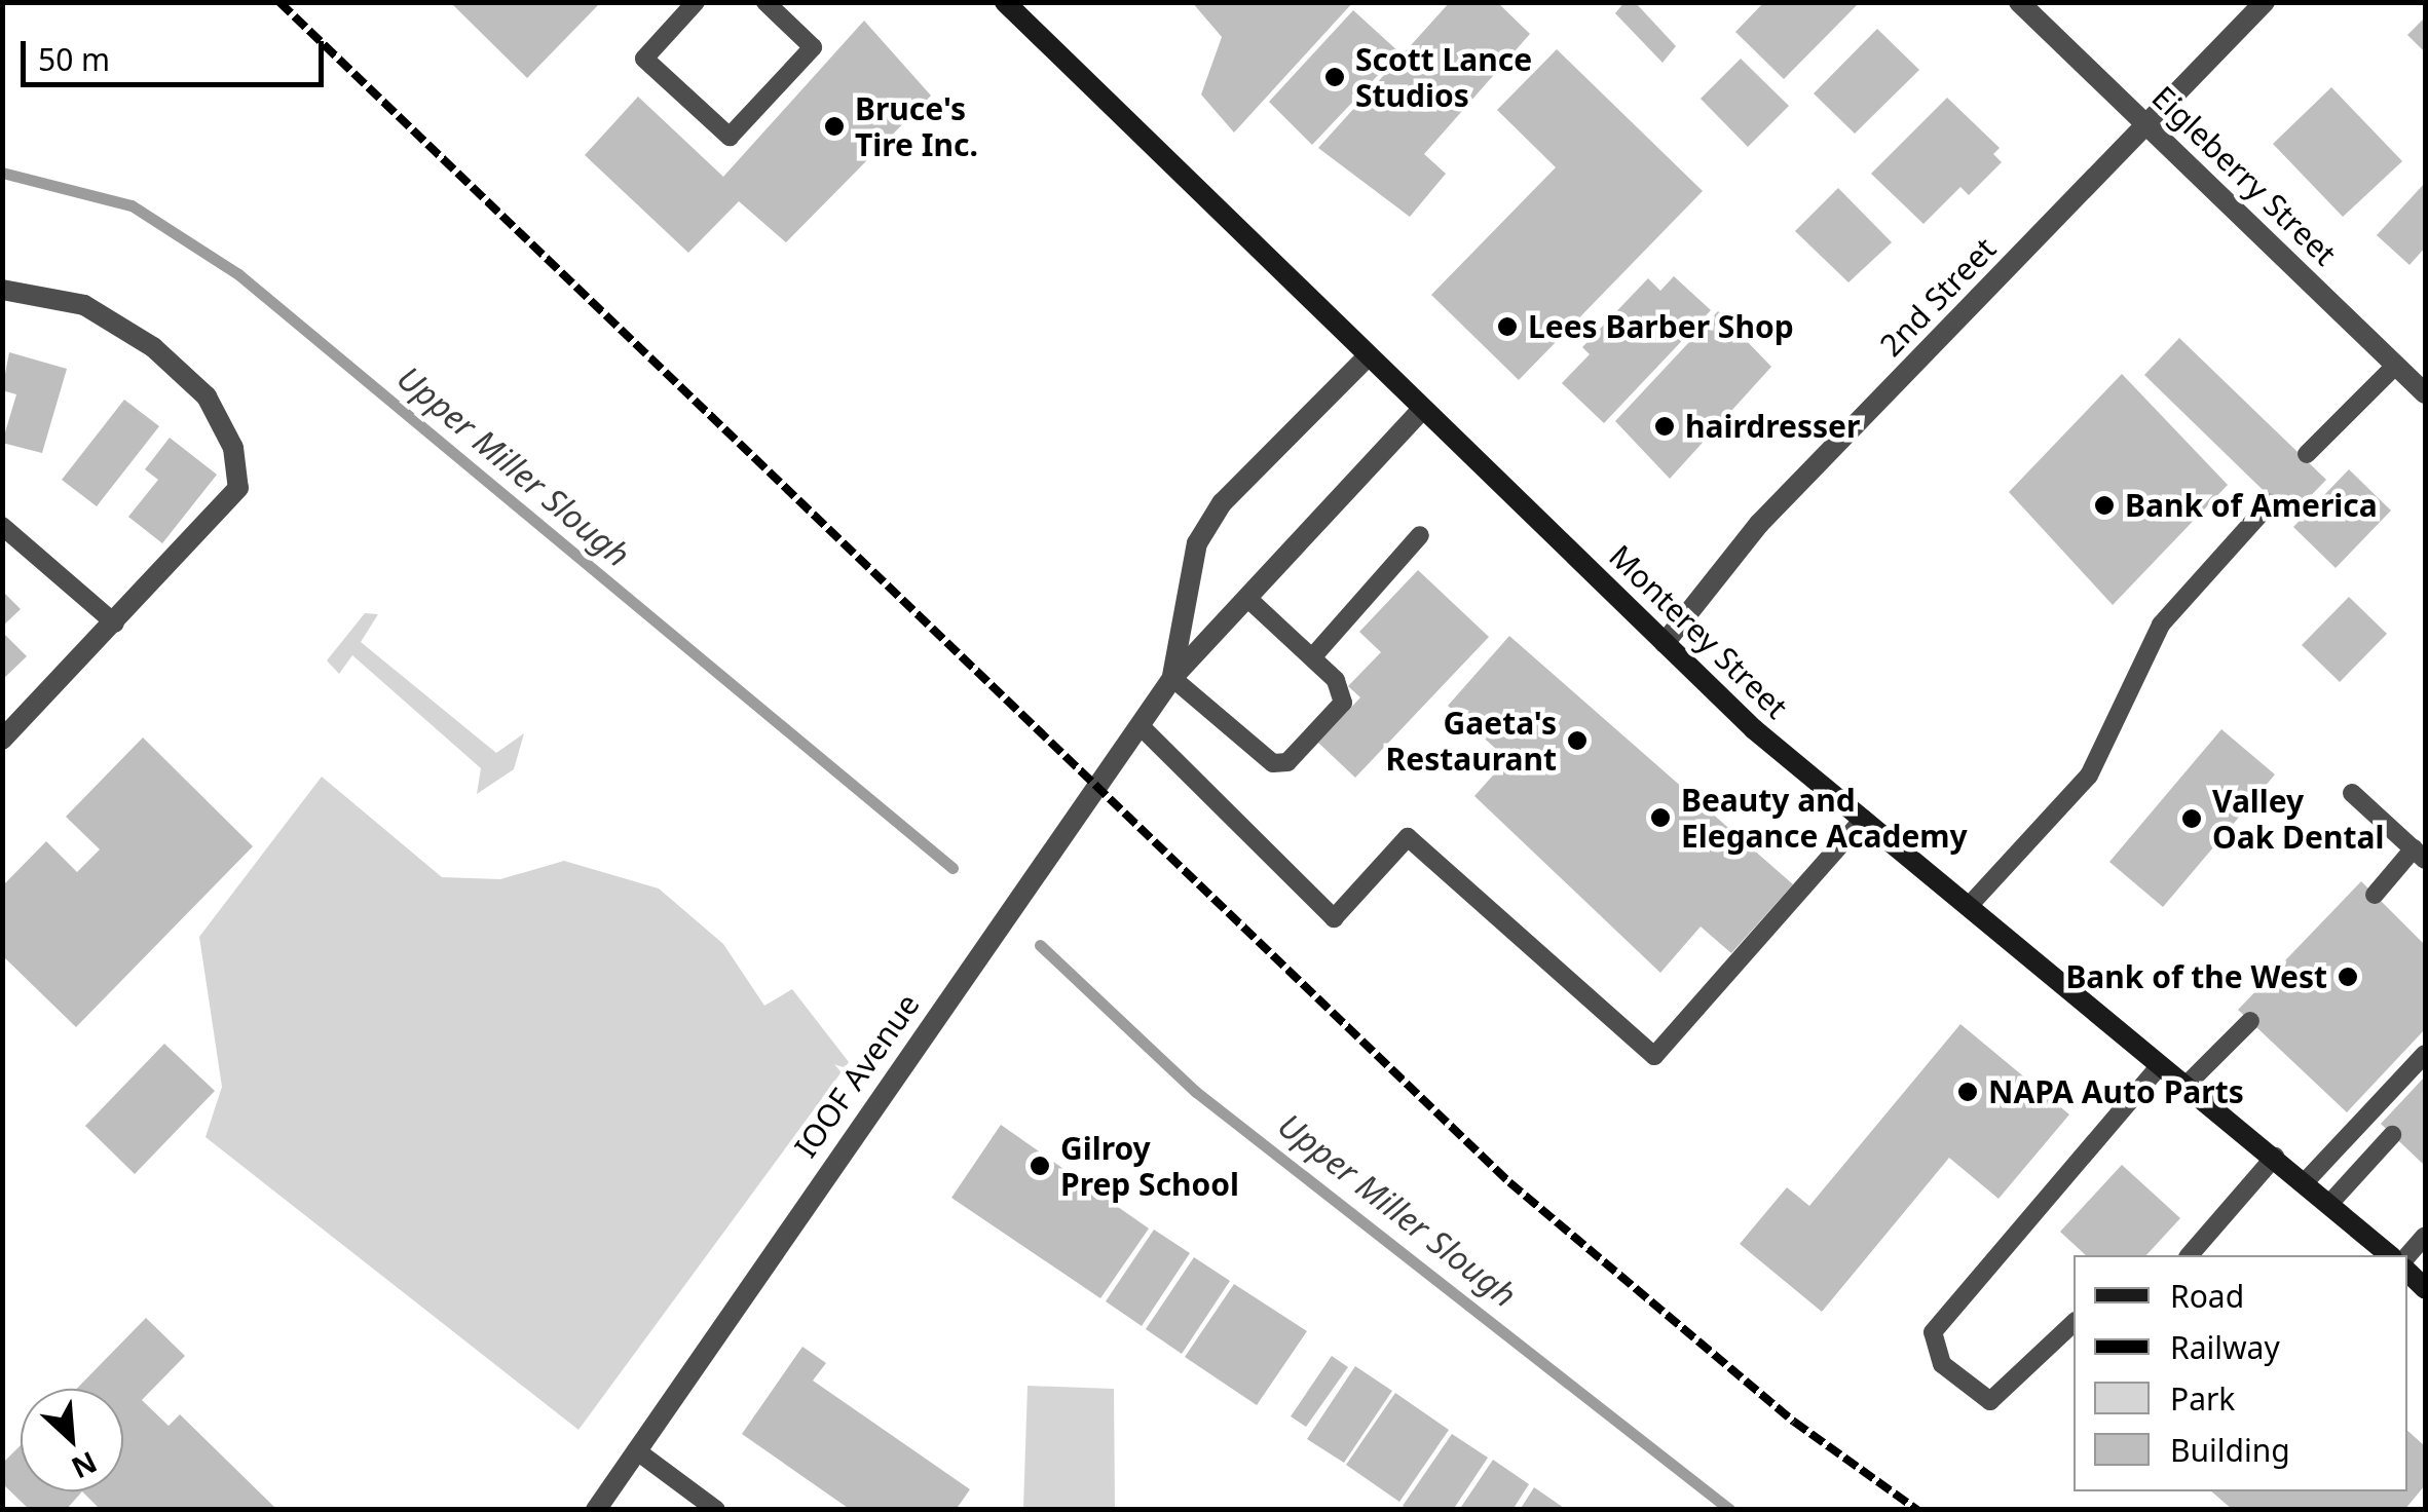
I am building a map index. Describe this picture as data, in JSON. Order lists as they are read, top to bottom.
{
  "streets": {
    "main road": ["Monterey Street"],
    "street": ["Eigleberry Street", "2nd Street", "IOOF Avenue"]
  },
  "crossings": [
    ["Eigleberry Street", "2nd Street"],
    ["2nd Street", "Monterey Street"],
    ["Monterey Street", "IOOF Avenue"]
  ],
  "water": ["Upper Miller Slough"],
  "places": [
    "Scott Lance Studios",
    "Bruce's Tire Inc.",
    "Lees Barber Shop",
    "hairdresser",
    "Bank of America",
    "Gaeta's Restaurant",
    "Beauty and Elegance Academy",
    "Valley Oak Dental",
    "Bank of the West",
    "NAPA Auto Parts",
    "Gilroy Prep School"
  ],
  "legend": [
    "Road",
    "Railway",
    "Park",
    "Building"
  ],
  "scale_bar": "50 m",
  "north": "bottom right"
}
